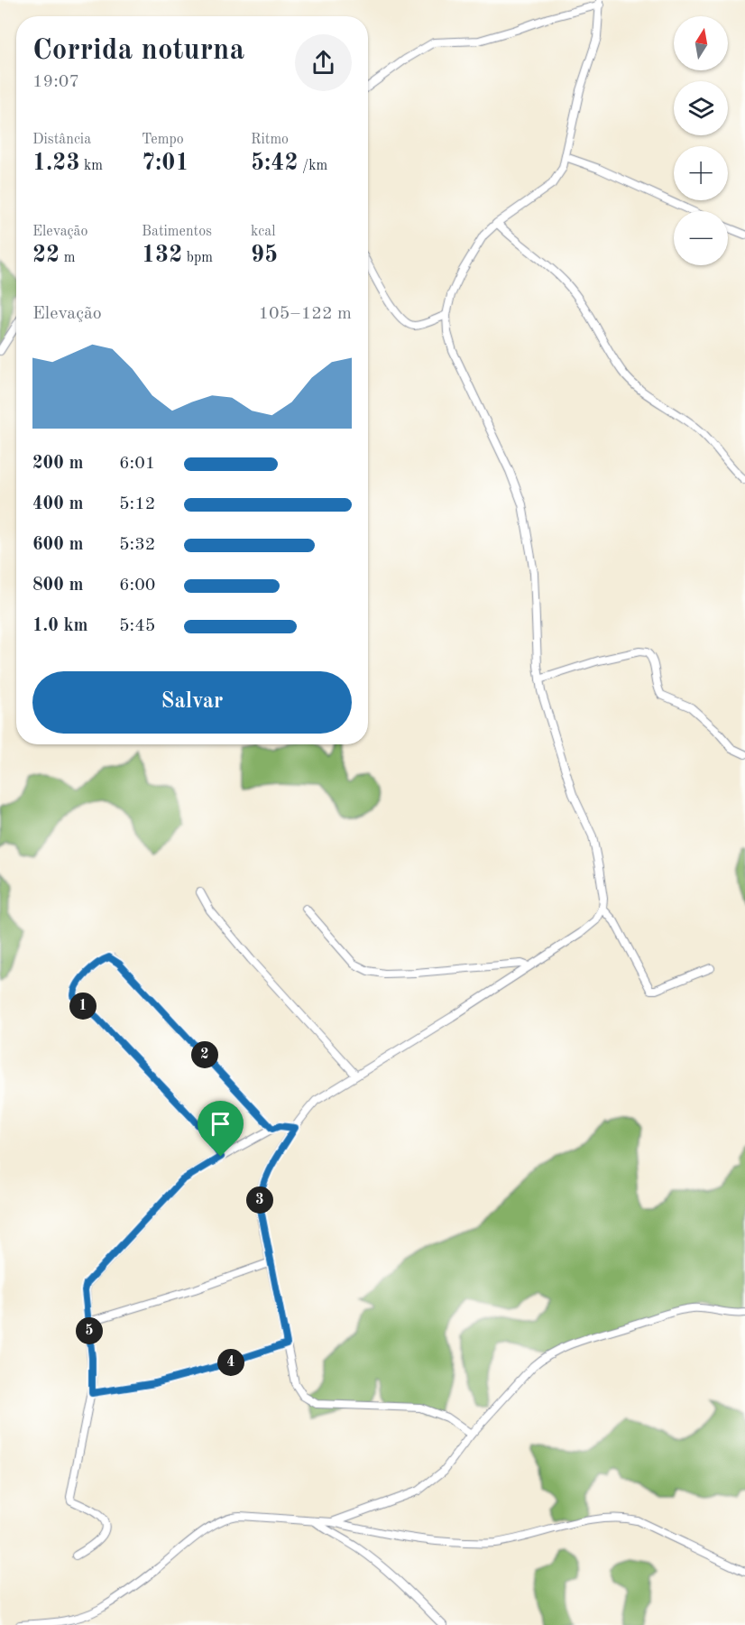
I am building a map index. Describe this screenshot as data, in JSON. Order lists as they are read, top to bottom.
{
  "north": "top",
  "page": {
    "map_buttons": ["+", "−"],
    "heading": ["Corrida noturna", "19:07"],
    "stats": [
      ["Distância", "1.23 km"],
      ["Tempo", "7:01"],
      ["Ritmo", "5:42 /km"],
      ["Elevação", "22 m"],
      ["Batimentos", "132 bpm"],
      ["kcal", "95"]
    ],
    "chart": ["Elevação", "105–122 m"],
    "list": [
      {
        "name": "200 m",
        "note": "6:01"
      },
      {
        "name": "400 m",
        "note": "5:12"
      },
      {
        "name": "600 m",
        "note": "5:32"
      },
      {
        "name": "800 m",
        "note": "6:00"
      },
      {
        "name": "1.0 km",
        "note": "5:45"
      }
    ],
    "buttons": "Salvar",
    "pins": [
      "1",
      "2",
      "3",
      "5",
      "4"
    ]
  }
}
